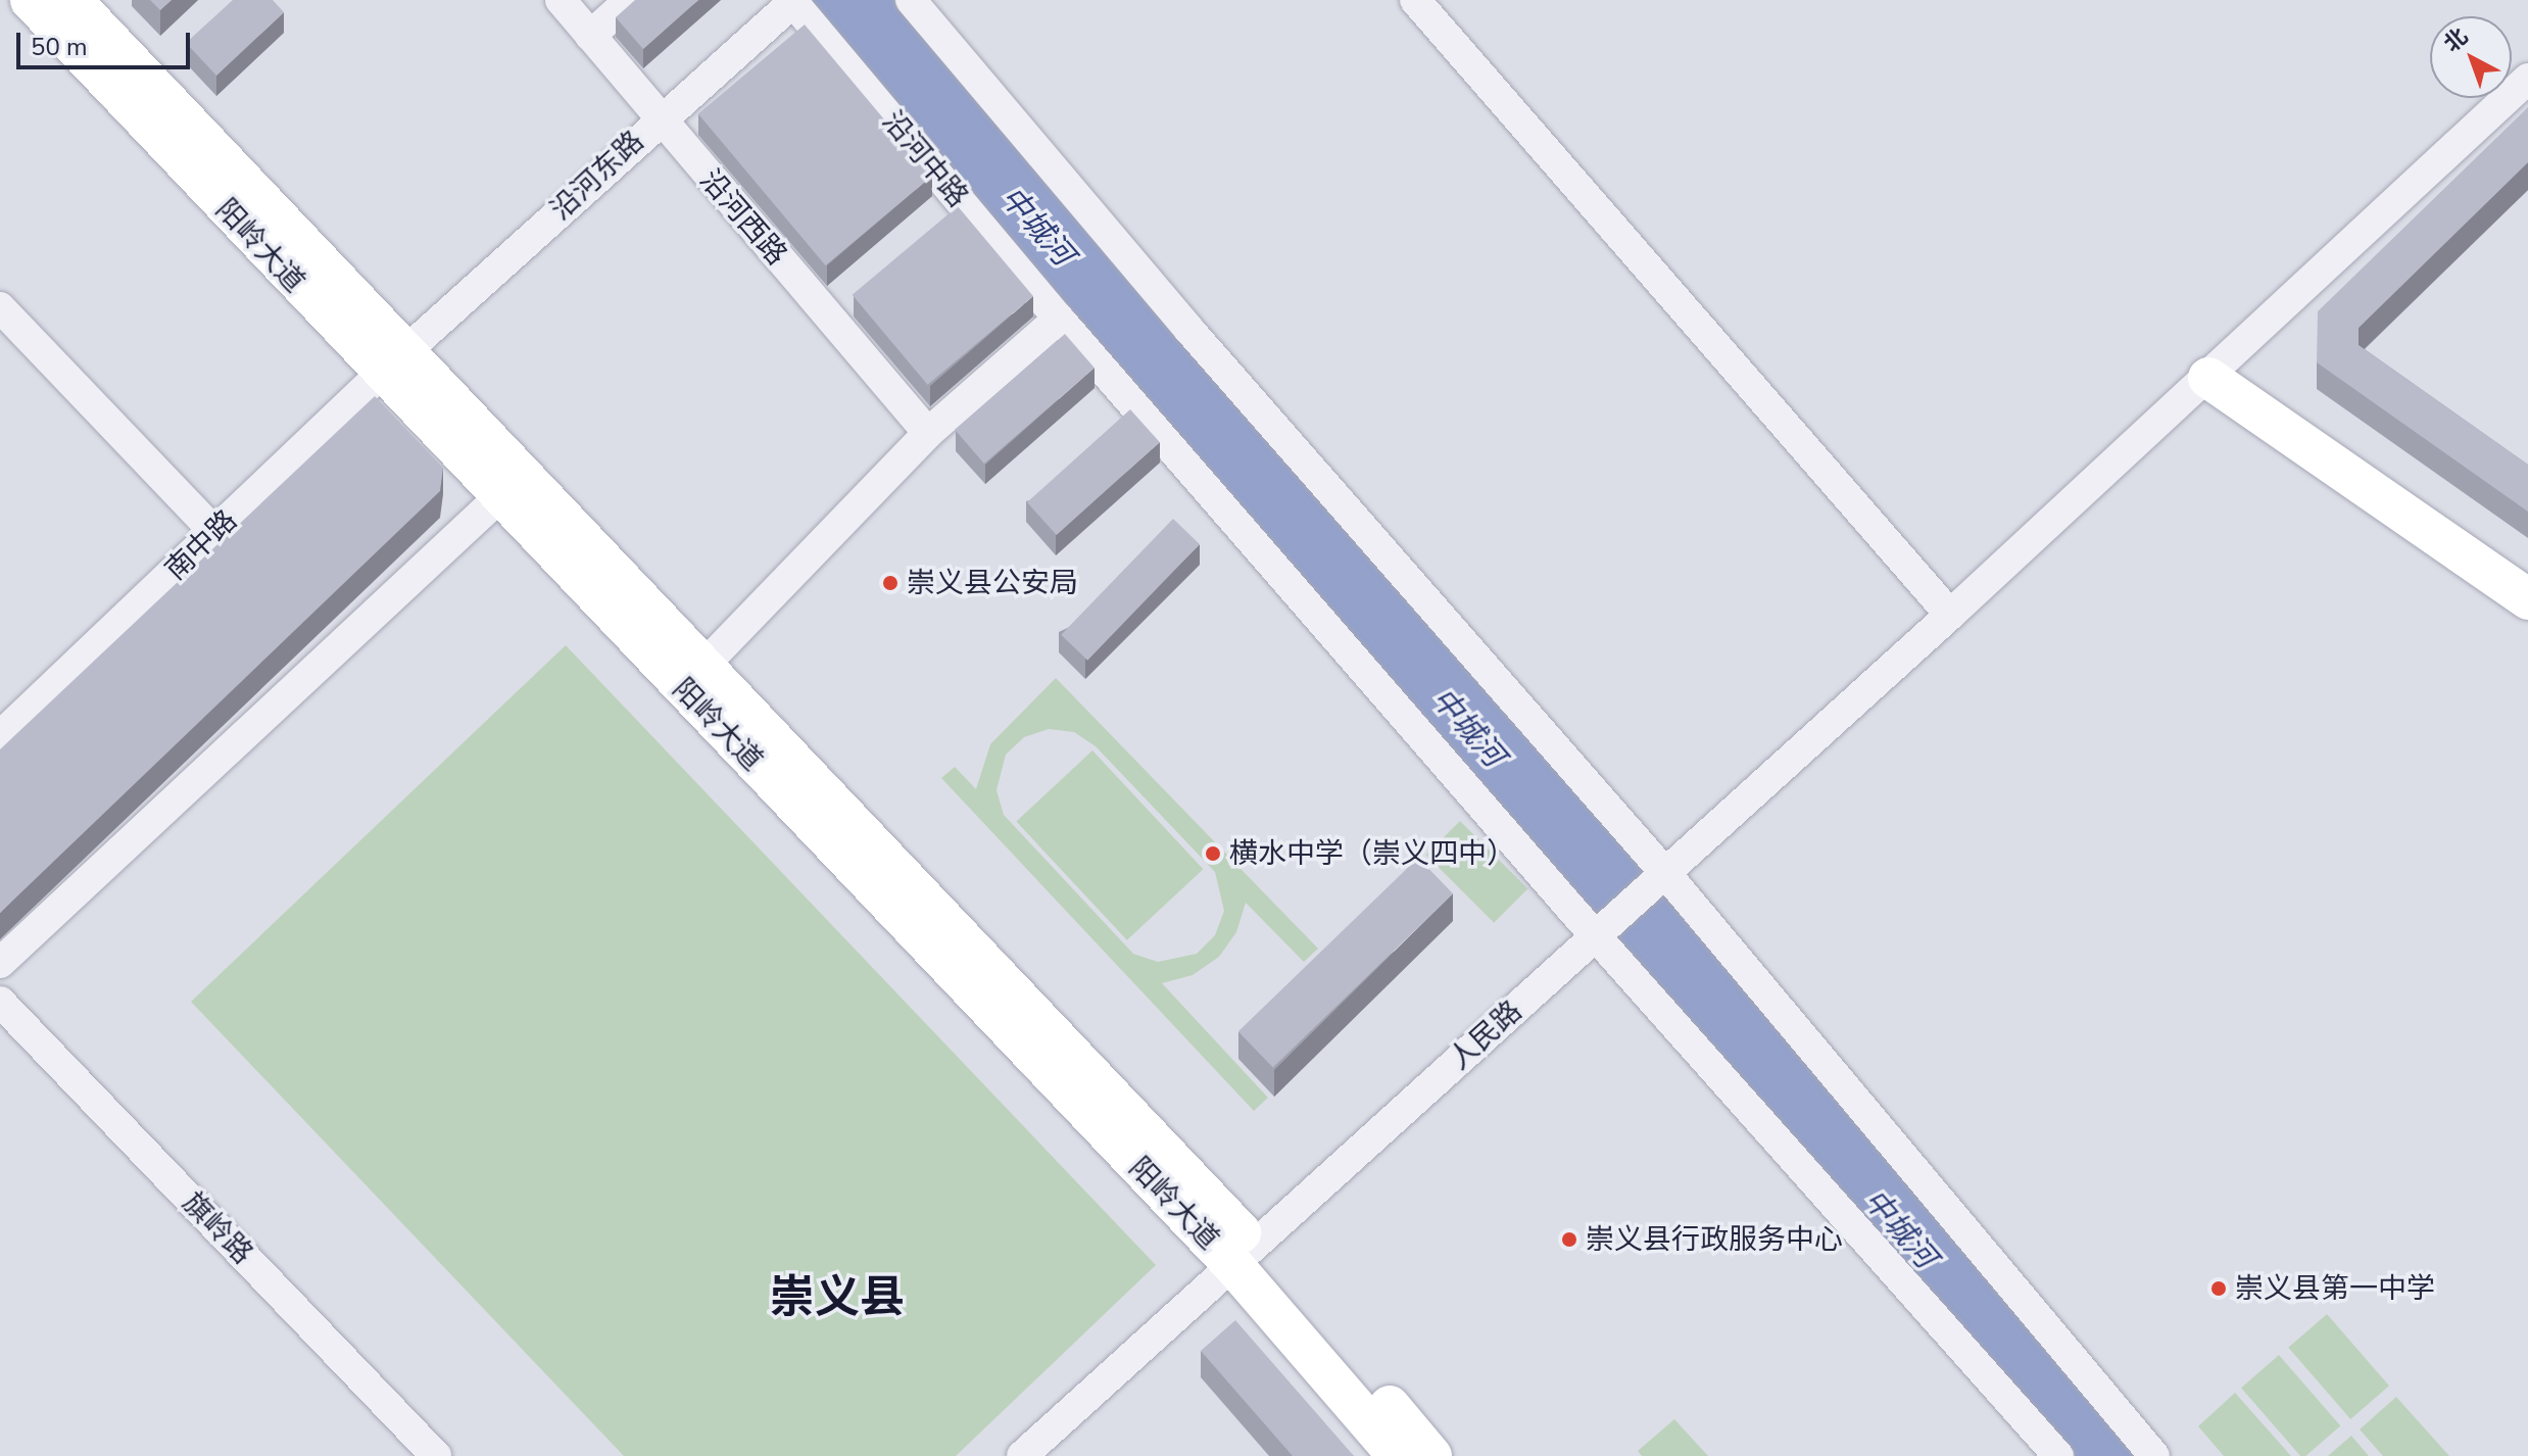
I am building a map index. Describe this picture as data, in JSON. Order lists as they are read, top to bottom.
{
  "streets": {
    "main road": ["阳岭大道"],
    "street": [
      "沿河中路",
      "沿河东路",
      "沿河西路",
      "南中路",
      "人民路",
      "旗岭路"
    ]
  },
  "crossings": [
    ["沿河中路", "沿河东路"],
    ["沿河中路", "人民路"],
    ["沿河东路", "沿河西路"],
    ["沿河东路", "阳岭大道"],
    ["沿河东路", "南中路"],
    ["阳岭大道", "南中路"],
    ["阳岭大道", "人民路"]
  ],
  "districts": ["崇义县"],
  "water": ["中城河"],
  "places": [
    "崇义县公安局",
    "横水中学（崇义四中）",
    "崇义县行政服务中心",
    "崇义县第一中学"
  ],
  "scale_bar": "50 m",
  "north": "top left"
}
